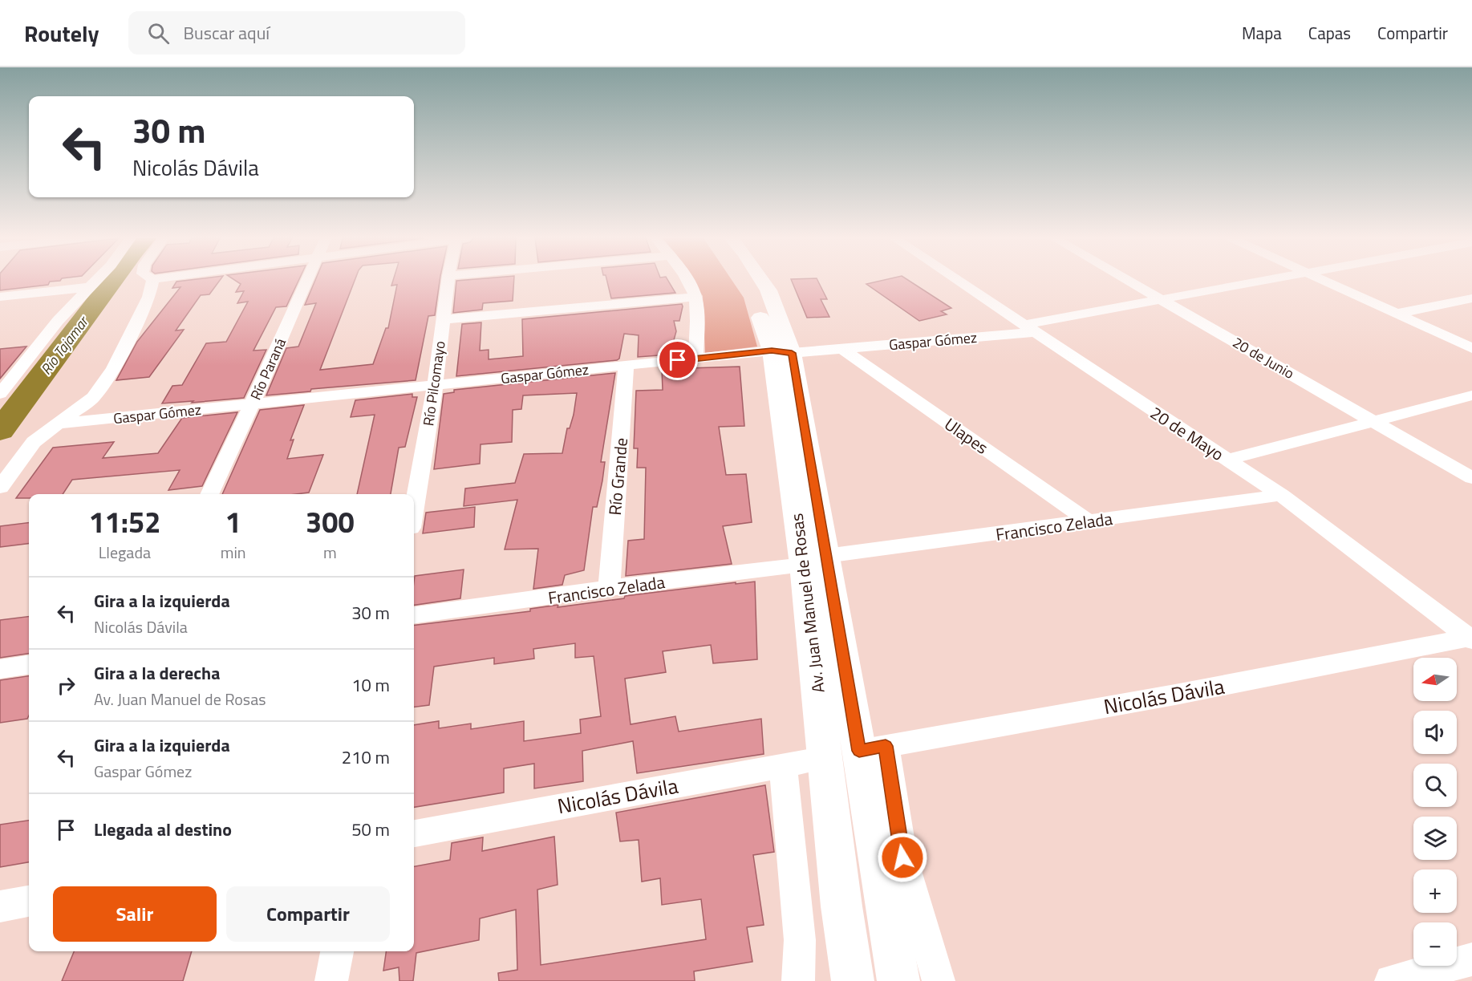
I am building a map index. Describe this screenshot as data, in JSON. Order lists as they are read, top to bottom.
{
  "streets": {
    "main road": ["Av. Juan Manuel de Rosas"],
    "street": [
      "Gaspar Gómez",
      "20 de Junio",
      "Río Paraná",
      "Río Pilcomayo",
      "20 de Mayo",
      "Ulapes",
      "Río Grande",
      "Francisco Zelada",
      "Nicolás Dávila"
    ]
  },
  "crossings": [
    ["Gaspar Gómez", "20 de Junio"],
    ["Gaspar Gómez", "Río Paraná"],
    ["Gaspar Gómez", "Río Pilcomayo"],
    ["Gaspar Gómez", "20 de Mayo"],
    ["Gaspar Gómez", "Ulapes"],
    ["Gaspar Gómez", "Río Grande"],
    ["Gaspar Gómez", "Av. Juan Manuel de Rosas"],
    ["20 de Mayo", "Francisco Zelada"],
    ["20 de Mayo", "Nicolás Dávila"],
    ["Ulapes", "Francisco Zelada"],
    ["Río Grande", "Francisco Zelada"],
    ["Francisco Zelada", "Av. Juan Manuel de Rosas"],
    ["Av. Juan Manuel de Rosas", "Nicolás Dávila"]
  ],
  "water": ["Río Tajamar"],
  "north": "left",
  "page": {
    "header": "Routely",
    "search": "Buscar aquí",
    "nav": ["Mapa", "Capas", "Compartir"],
    "turn": ["30 m", "Nicolás Dávila"],
    "eta": [
      "11:52",
      "Llegada",
      "1",
      "min",
      "300",
      "m"
    ],
    "list": [
      {
        "name": "Gira a la izquierda",
        "note": "Nicolás Dávila",
        "value": "30 m"
      },
      {
        "name": "Gira a la derecha",
        "note": "Av. Juan Manuel de Rosas",
        "value": "10 m"
      },
      {
        "name": "Gira a la izquierda",
        "note": "Gaspar Gómez",
        "value": "210 m"
      },
      {
        "name": "Llegada al destino",
        "value": "50 m"
      }
    ],
    "map_buttons": ["+", "−"],
    "buttons": ["Salir", "Compartir"]
  }
}
